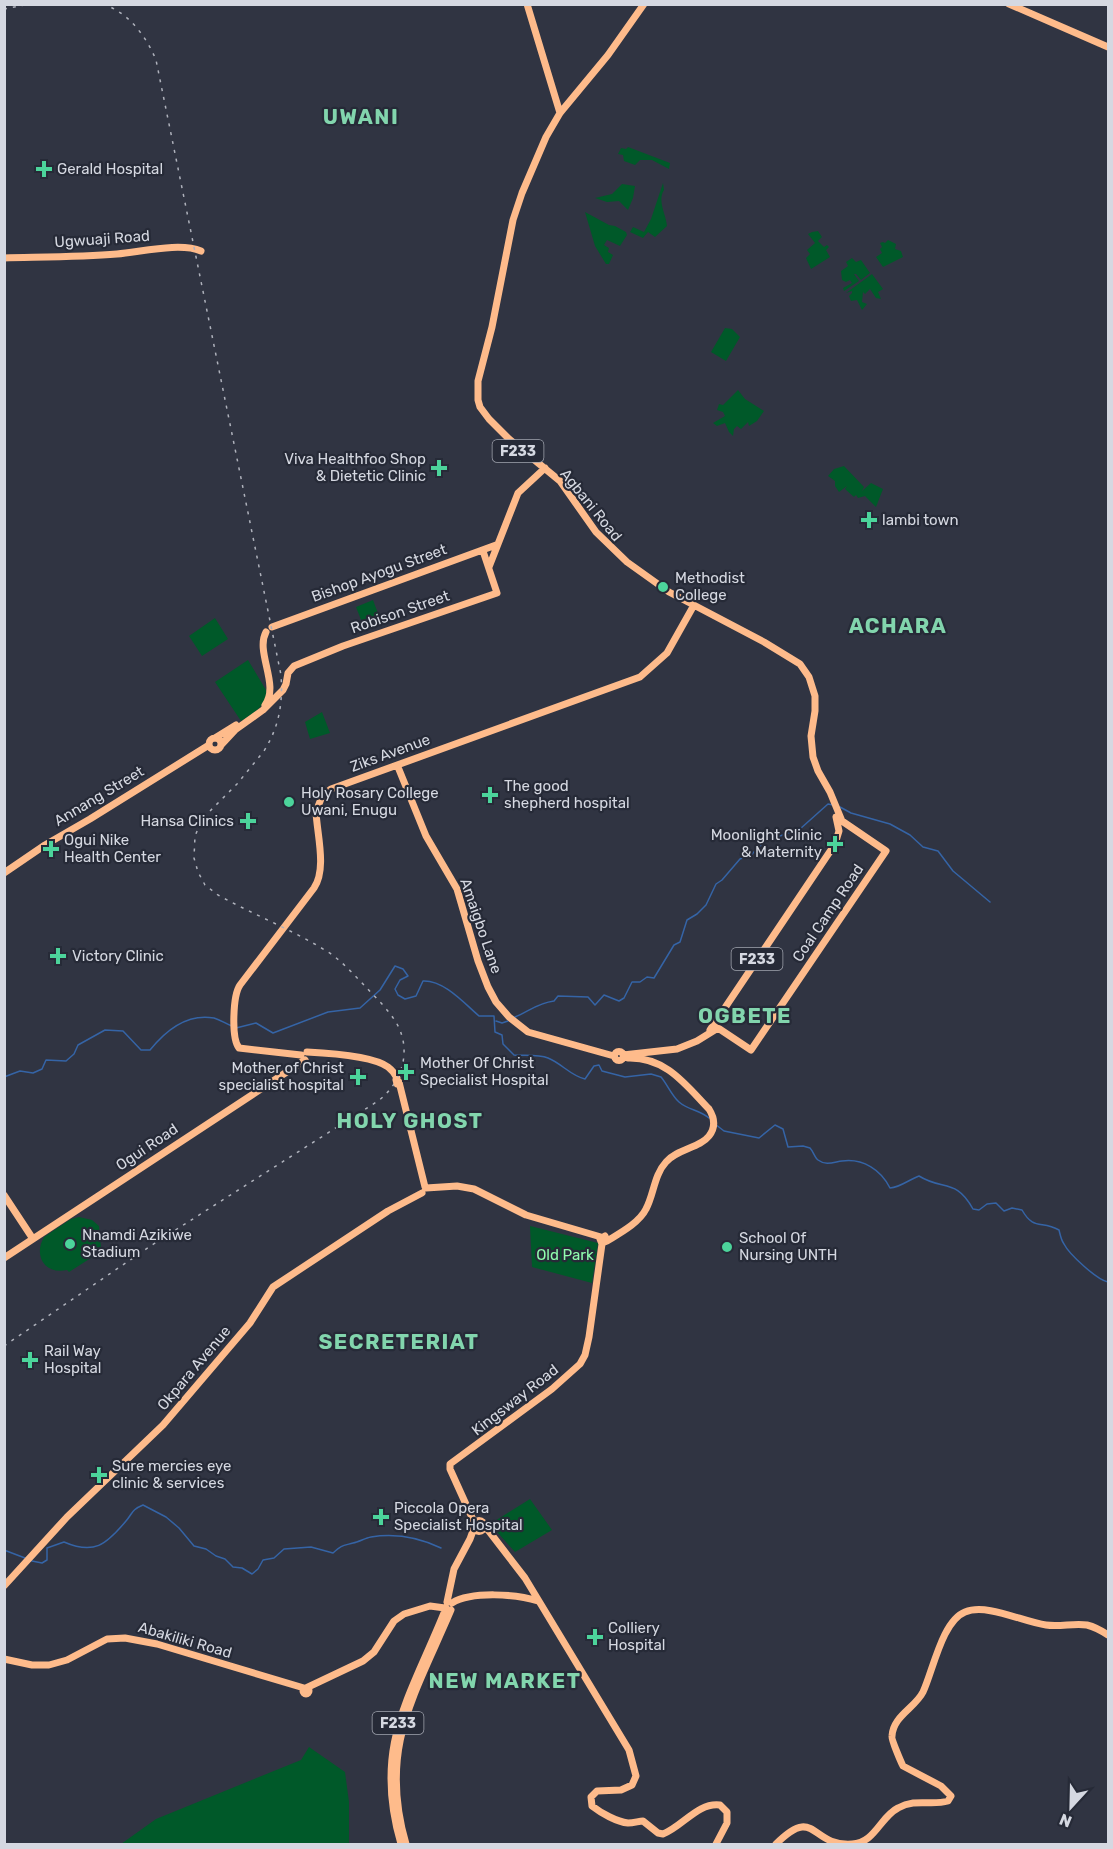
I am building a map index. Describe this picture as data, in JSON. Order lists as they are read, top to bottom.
{
  "streets": {
    "main road": [
      "Ugwuaji Road",
      "F233",
      "Agbani Road",
      "Bishop Ayogu Street",
      "Robison Street",
      "Ziks Avenue",
      "Annang Street",
      "Coal Camp Road",
      "Amaigbo Lane",
      "Ogui Road",
      "Okpara Avenue",
      "Kingsway Road",
      "Abakiliki Road"
    ]
  },
  "crossings": [
    ["F233", "Agbani Road"],
    ["F233", "Coal Camp Road"],
    ["F233", "Amaigbo Lane"],
    ["F233", "Abakiliki Road"],
    ["Agbani Road", "Ziks Avenue"],
    ["Agbani Road", "Coal Camp Road"],
    ["Bishop Ayogu Street", "Robison Street"],
    ["Ziks Avenue", "Amaigbo Lane"],
    ["Ziks Avenue", "Ogui Road"],
    ["Coal Camp Road", "Amaigbo Lane"],
    ["Okpara Avenue", "Kingsway Road"]
  ],
  "districts": [
    "UWANI",
    "ACHARA",
    "OGBETE",
    "HOLY GHOST",
    "SECRETERIAT",
    "NEW MARKET"
  ],
  "parks": ["Old Park"],
  "places": {
    "health": [
      "Gerald Hospital",
      "Viva Healthfoo Shop & Dietetic Clinic",
      "lambi town",
      "The good shepherd hospital",
      "Hansa Clinics",
      "Moonlight Clinic & Maternity",
      "Ogui Nike Health Center",
      "Victory Clinic",
      "Mother Of Christ Specialist Hospital",
      "Mother of Christ specialist hospital",
      "Rail Way Hospital",
      "Sure mercies eye clinic & services",
      "Piccola Opera Specialist Hospital",
      "Colliery Hospital"
    ],
    "other": [
      "Methodist College",
      "Holy Rosary College Uwani, Enugu",
      "Nnamdi Azikiwe Stadium",
      "School Of Nursing UNTH"
    ]
  },
  "north": "bottom"
}
